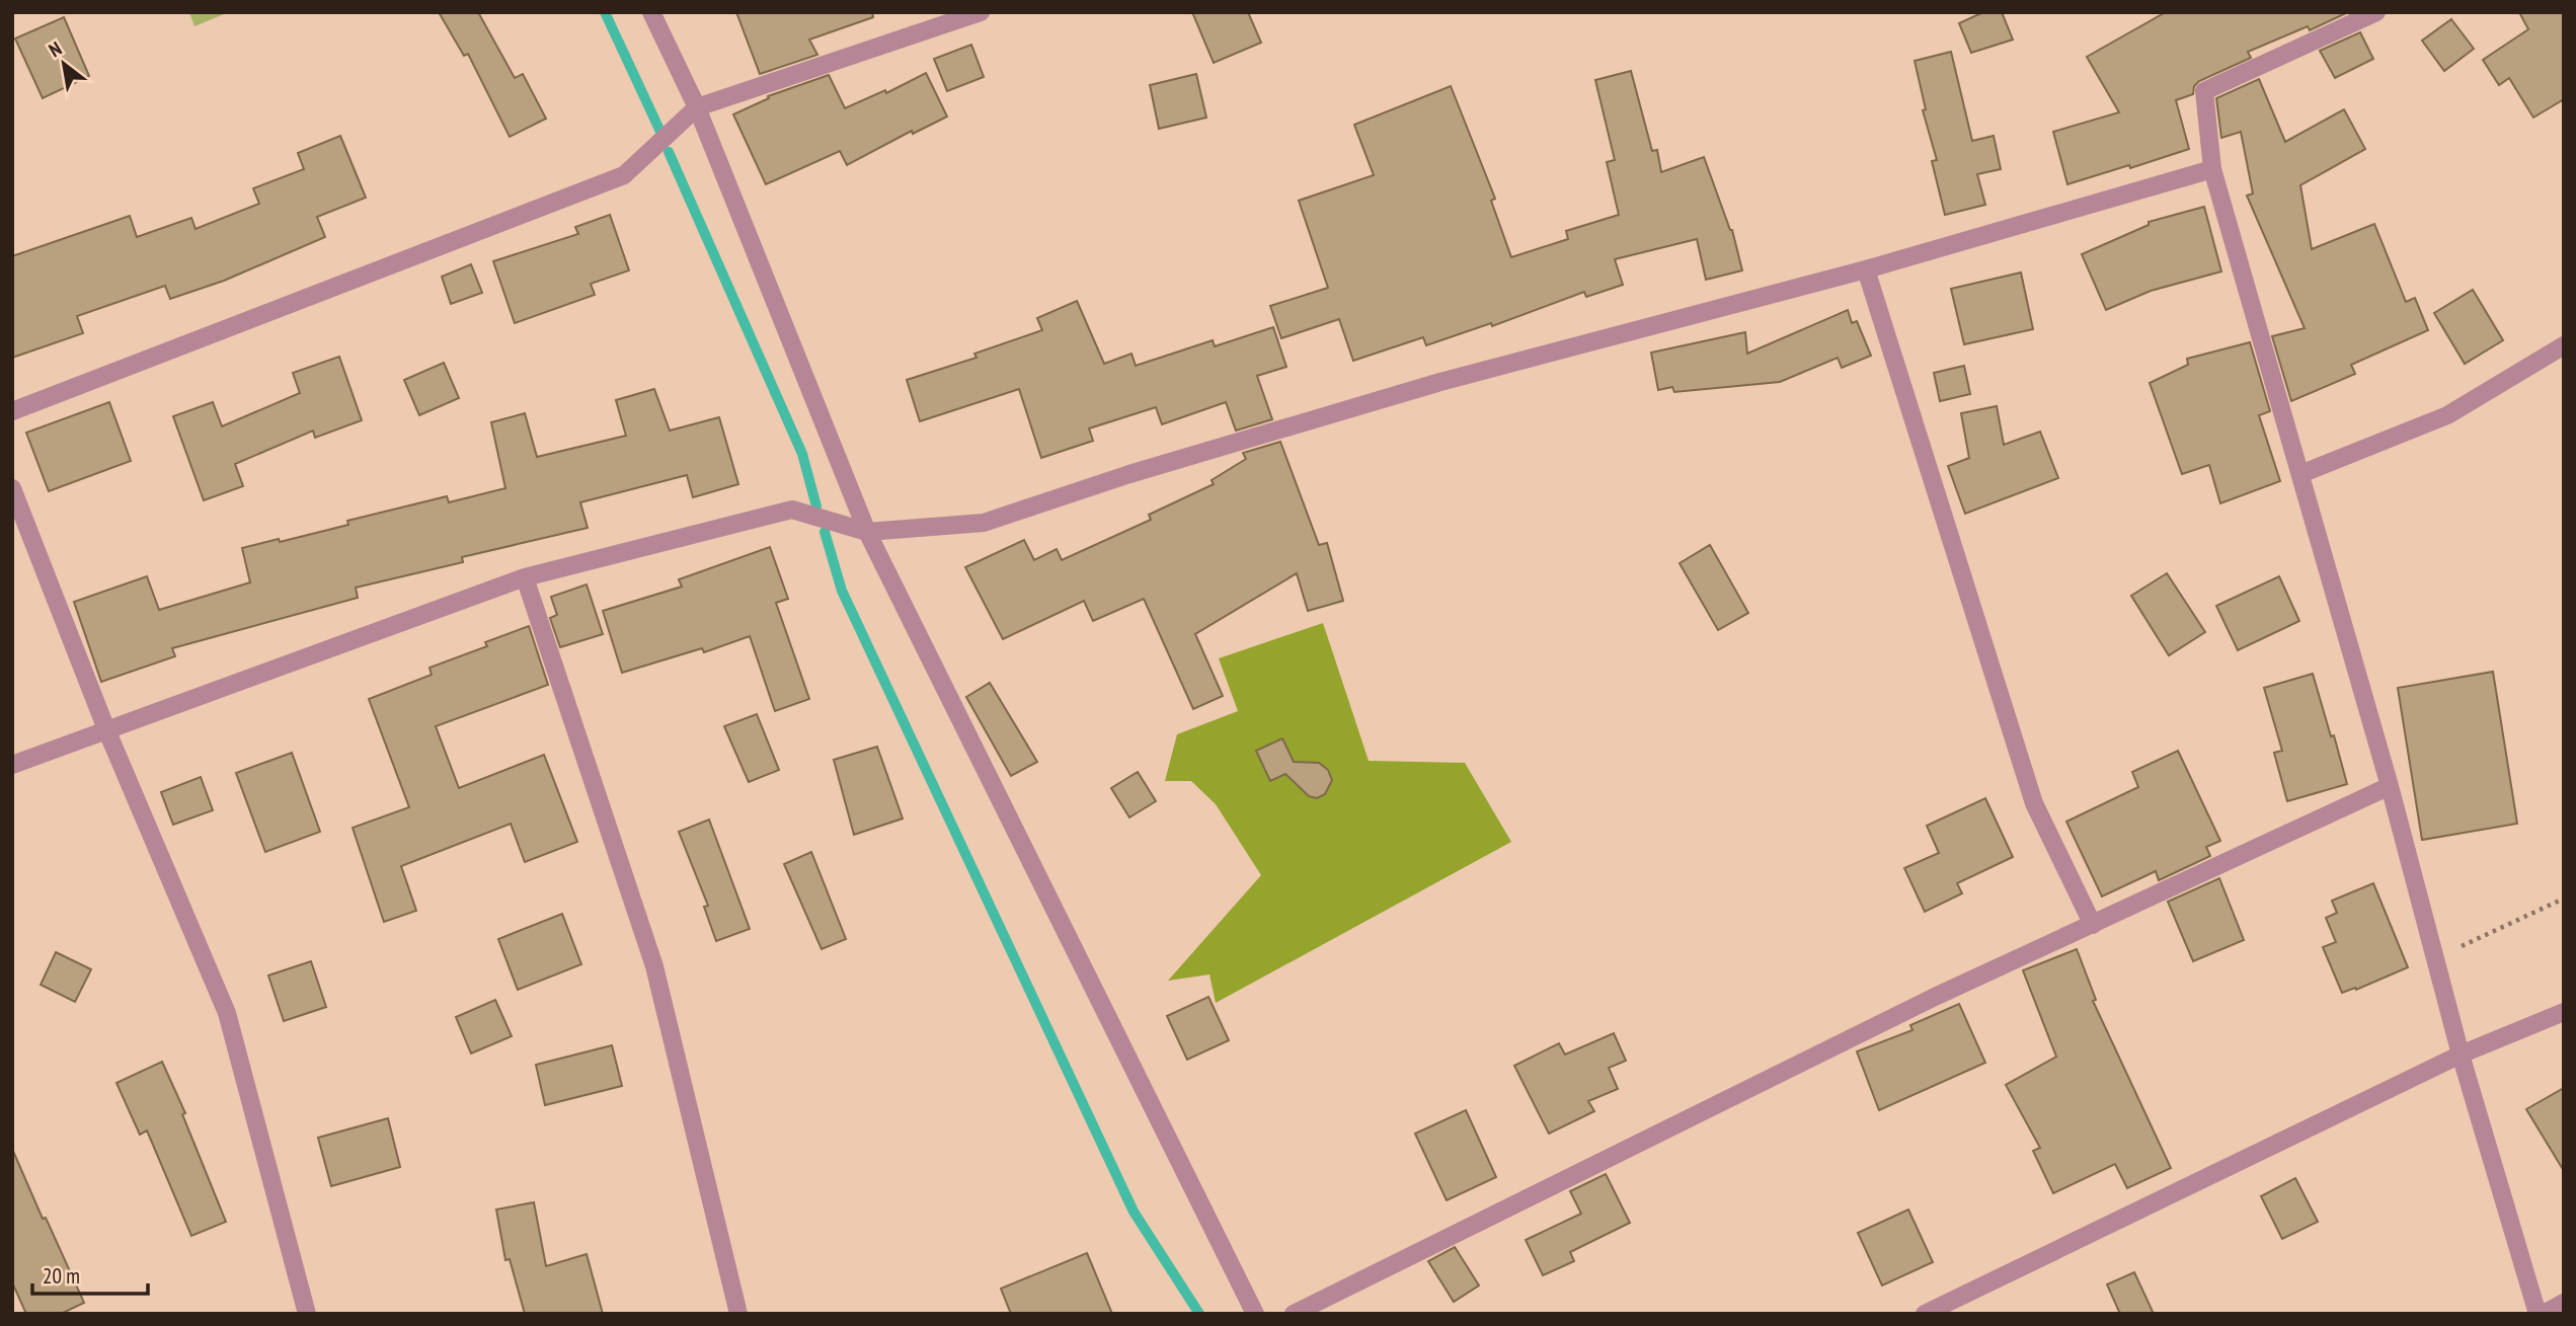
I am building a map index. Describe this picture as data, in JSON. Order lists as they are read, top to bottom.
{
  "scale_bar": "20 m",
  "north": "top left"
}
